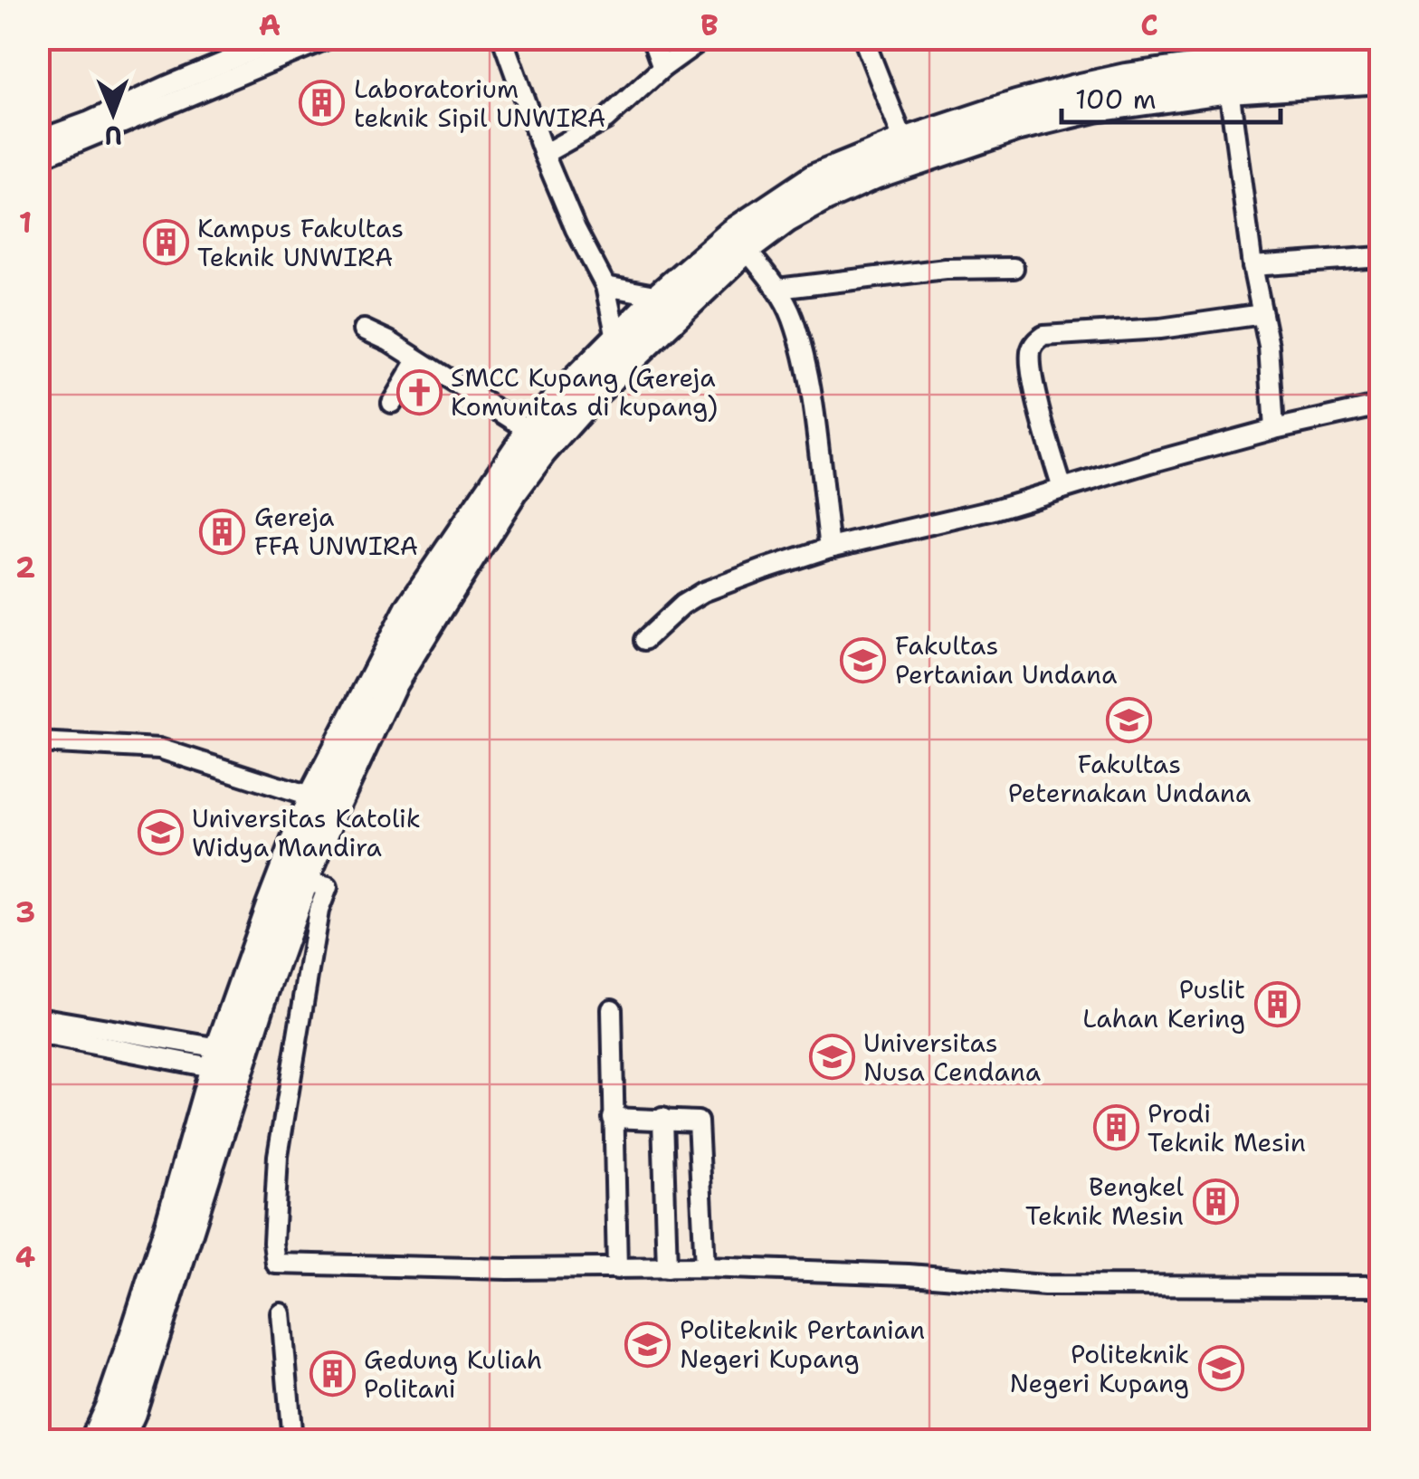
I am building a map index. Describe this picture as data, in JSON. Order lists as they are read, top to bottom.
{
  "places": {
    "building": [
      "Laboratorium teknik Sipil UNWIRA",
      "Kampus Fakultas Teknik UNWIRA",
      "Gereja FFA UNWIRA",
      "Puslit Lahan Kering",
      "Prodi Teknik Mesin",
      "Bengkel Teknik Mesin",
      "Gedung Kuliah Politani"
    ],
    "church": ["SMCC Kupang (Gereja Komunitas di kupang)"],
    "school or university": [
      "Fakultas Pertanian Undana",
      "Fakultas Peternakan Undana",
      "Universitas Katolik Widya Mandira",
      "Universitas Nusa Cendana",
      "Politeknik Pertanian Negeri Kupang",
      "Politeknik Negeri Kupang"
    ]
  },
  "scale_bar": "100 m",
  "north": "bottom",
  "grid": {
    "columns": ["A", "B", "C"],
    "rows": [
      "1",
      "2",
      "3",
      "4"
    ]
  }
}
